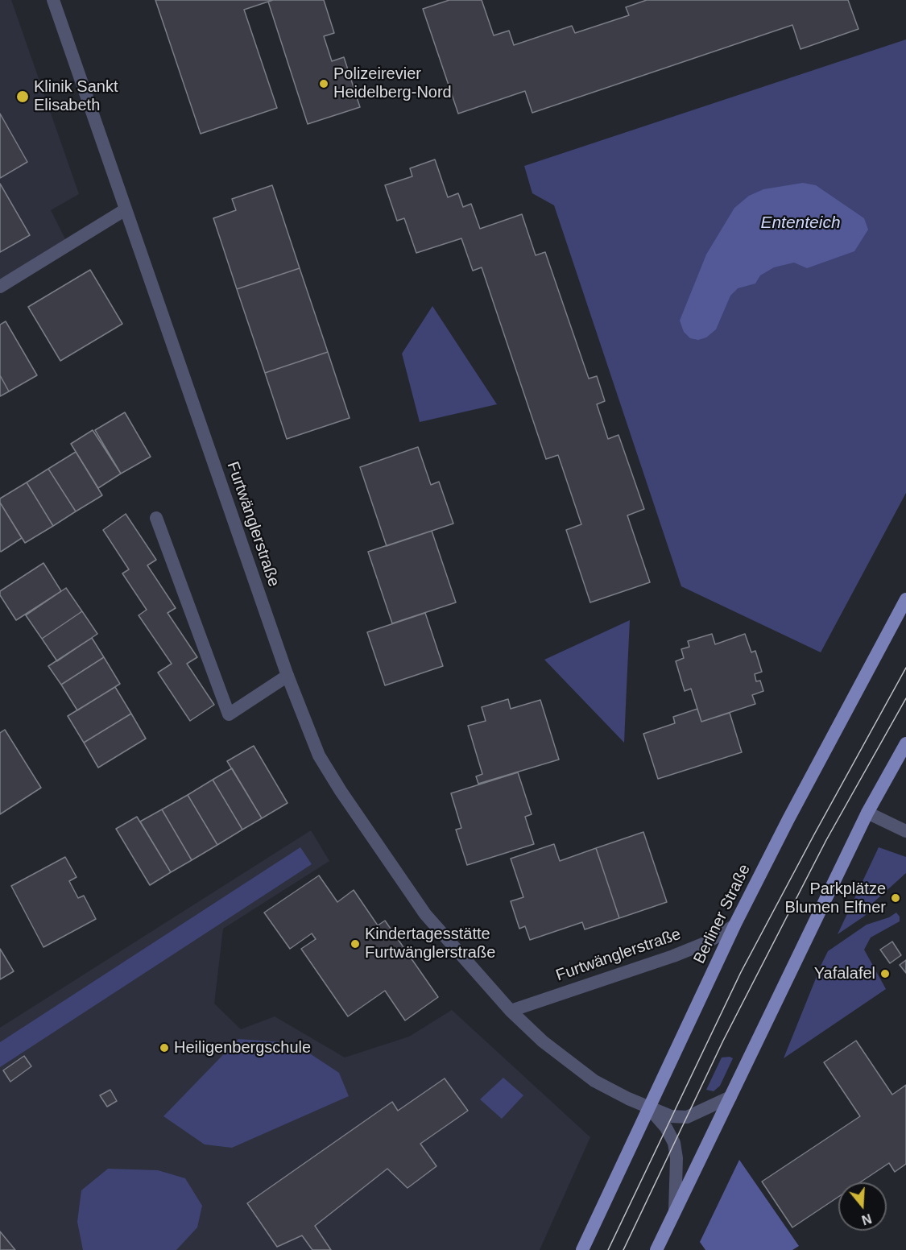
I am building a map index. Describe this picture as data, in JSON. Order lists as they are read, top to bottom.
{
  "streets": {
    "main road": ["Berliner Straße"],
    "street": ["Furtwänglerstraße"]
  },
  "crossings": [
    ["Furtwänglerstraße", "Berliner Straße"]
  ],
  "water": ["Ententeich"],
  "places": [
    "Polizeirevier Heidelberg-Nord",
    "Klinik Sankt Elisabeth",
    "Parkplätze Blumen Elfner",
    "Kindertagesstätte Furtwänglerstraße",
    "Yafalafel",
    "Heiligenbergschule"
  ],
  "north": "bottom"
}
